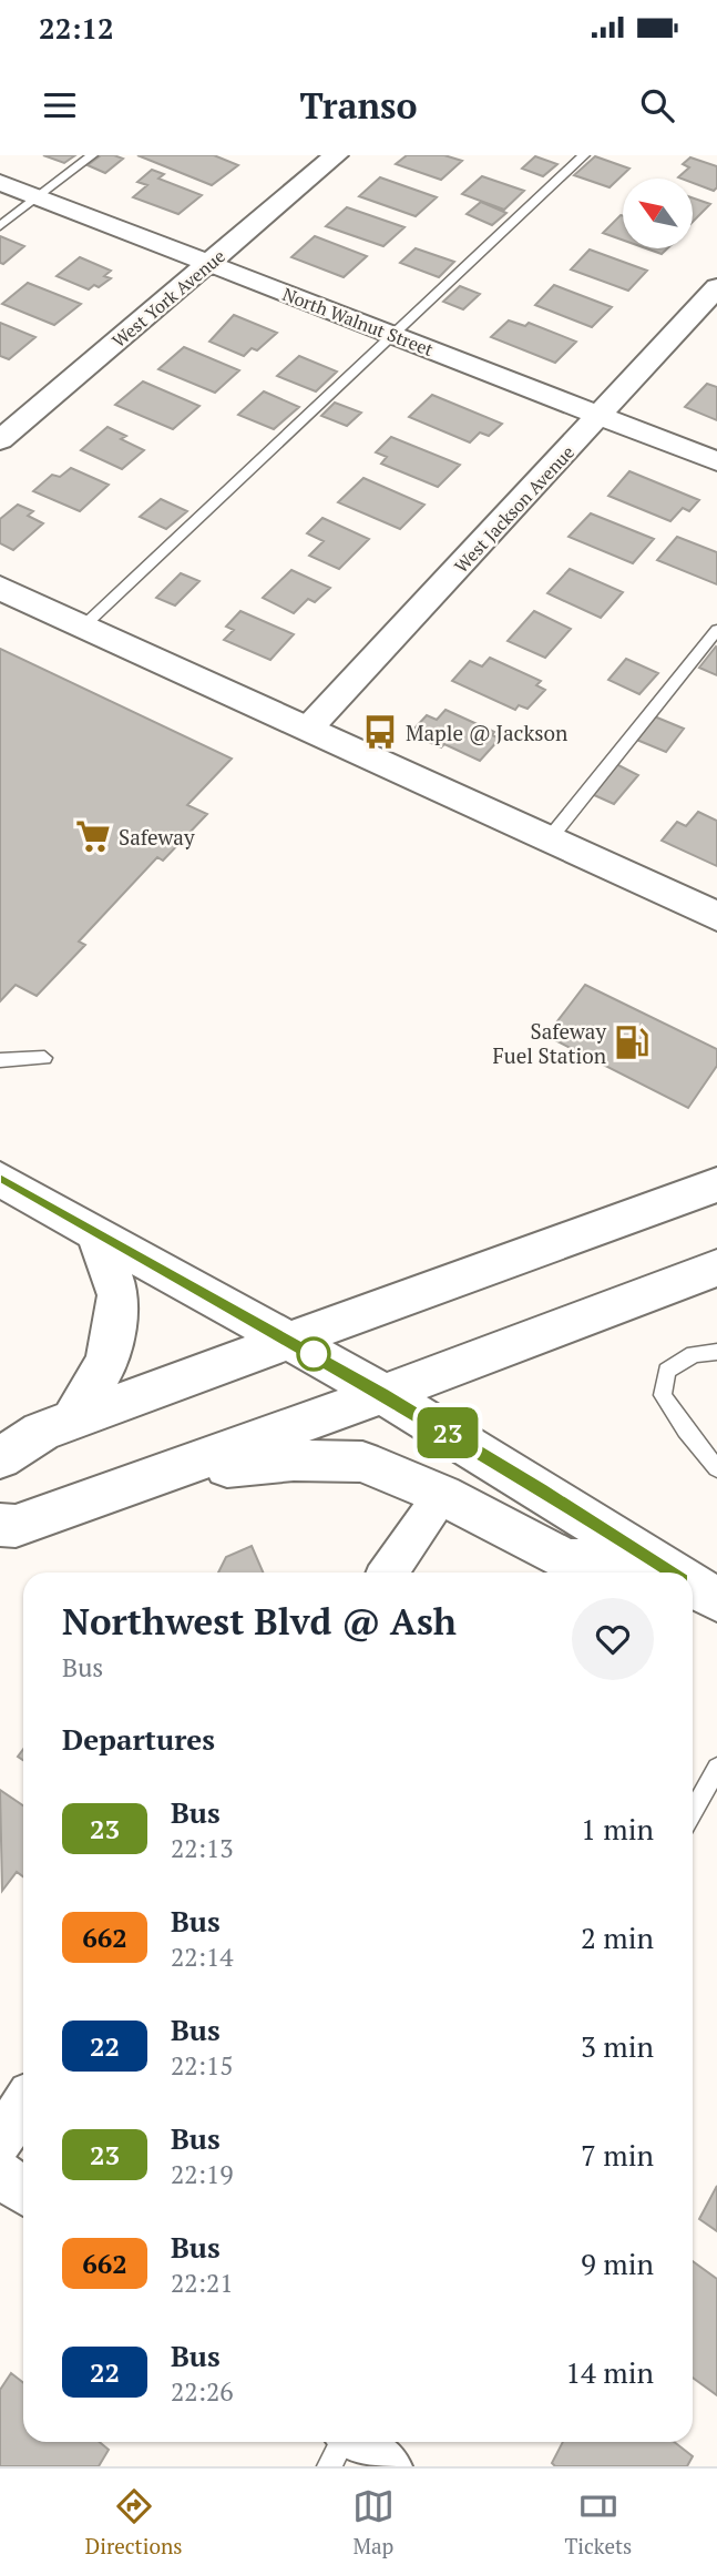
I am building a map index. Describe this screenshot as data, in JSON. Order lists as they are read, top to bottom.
{
  "streets": {
    "street": ["West York Avenue", "North Walnut Street", "West Jackson Avenue"]
  },
  "crossings": [
    ["West York Avenue", "North Walnut Street"],
    ["North Walnut Street", "West Jackson Avenue"]
  ],
  "places": {
    "bus stop": ["Maple @ Jackson"],
    "supermarket": ["Safeway"],
    "fuel station": ["Safeway Fuel Station"]
  },
  "lines": ["bus line 23"],
  "north": "top left",
  "page": {
    "status": "22:12",
    "header": "Transo",
    "on_map": "23",
    "heading": [
      ["Northwest Blvd @ Ash", "Bus"],
      "Departures"
    ],
    "list": [
      {
        "mark": "23",
        "name": "Bus",
        "note": "22:13",
        "value": "1 min"
      },
      {
        "mark": "662",
        "name": "Bus",
        "note": "22:14",
        "value": "2 min"
      },
      {
        "mark": "22",
        "name": "Bus",
        "note": "22:15",
        "value": "3 min"
      },
      {
        "mark": "23",
        "name": "Bus",
        "note": "22:19",
        "value": "7 min"
      },
      {
        "mark": "662",
        "name": "Bus",
        "note": "22:21",
        "value": "9 min"
      },
      {
        "mark": "22",
        "name": "Bus",
        "note": "22:26",
        "value": "14 min"
      }
    ],
    "tabs": ["Directions", "Map", "Tickets"]
  }
}
